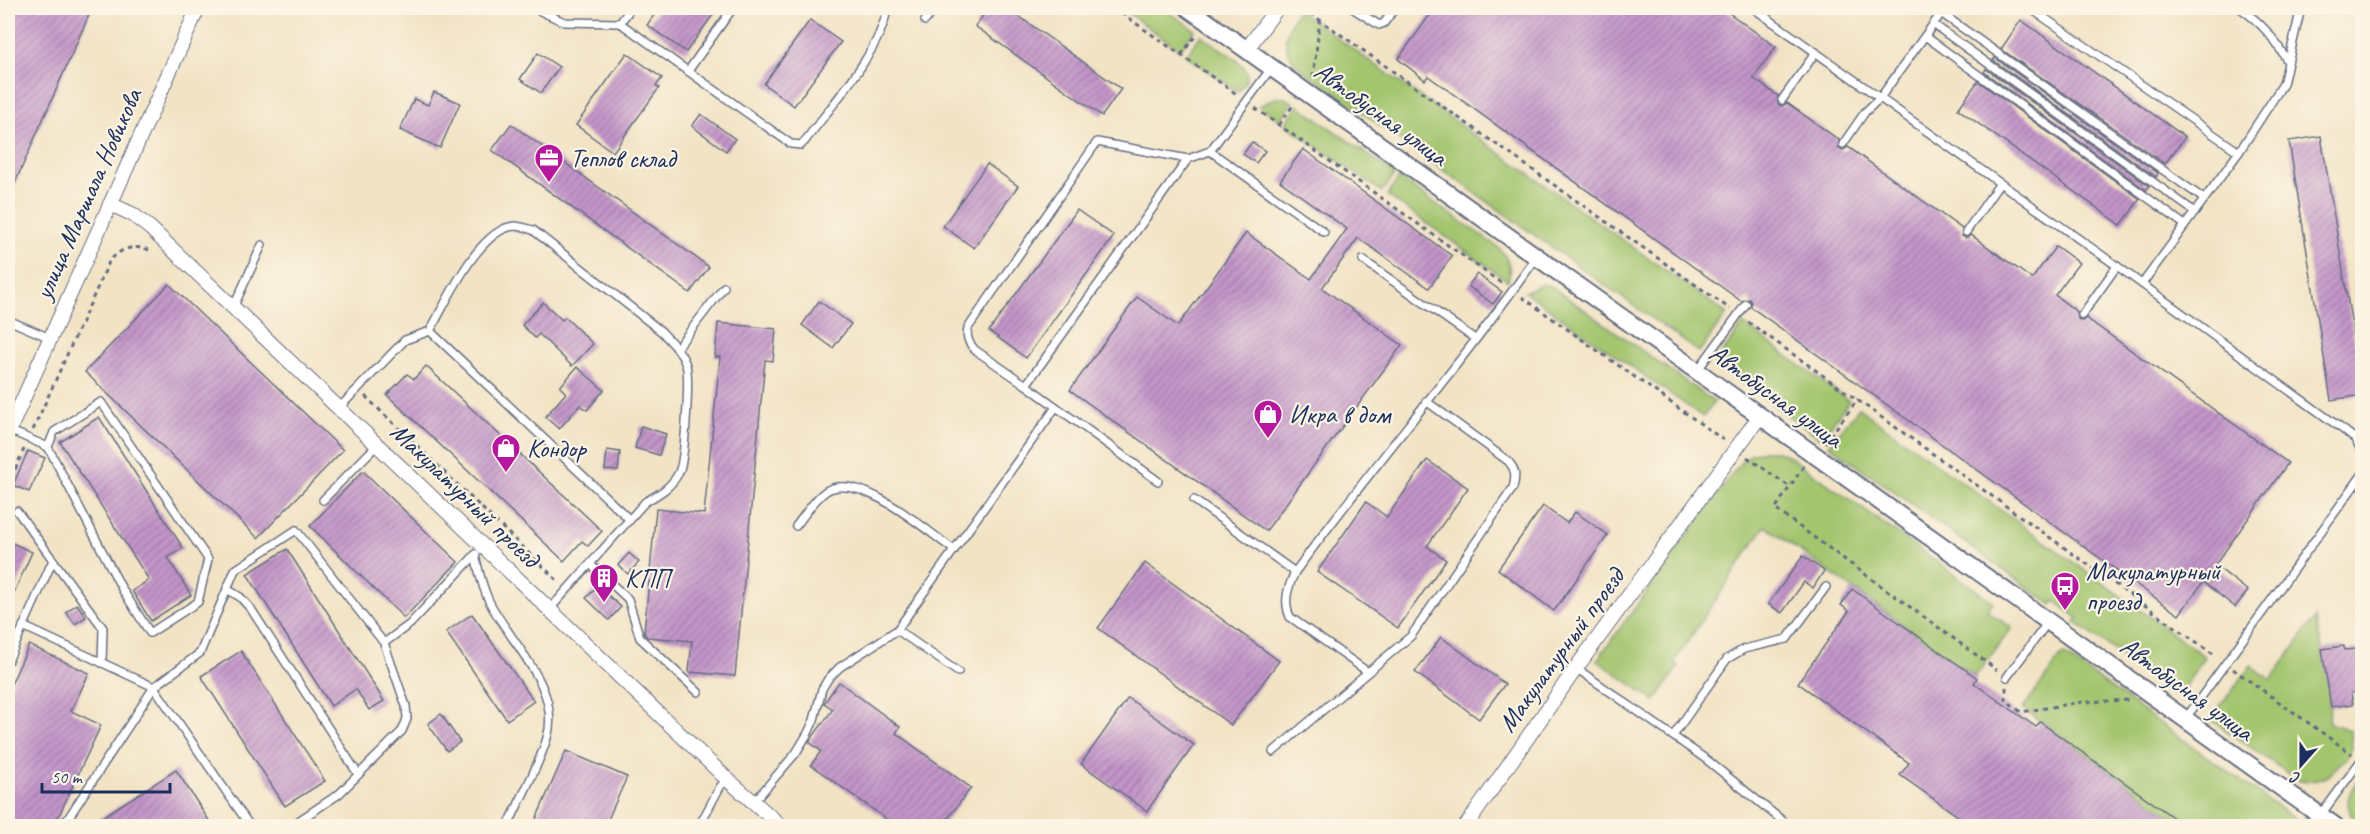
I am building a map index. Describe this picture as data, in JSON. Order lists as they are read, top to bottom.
{
  "streets": {
    "street": ["Автобусная улица", "улица Маршала Новикова", "Макулатурный проезд"]
  },
  "crossings": [
    ["Автобусная улица", "Макулатурный проезд"],
    ["улица Маршала Новикова", "Макулатурный проезд"]
  ],
  "places": {
    "office": ["Теплов склад"],
    "shop": ["Икра в дом", "Кондор"],
    "building": ["КПП"],
    "bus stop": ["Макулатурный проезд"]
  },
  "scale_bar": "50 m",
  "north": "bottom"
}
